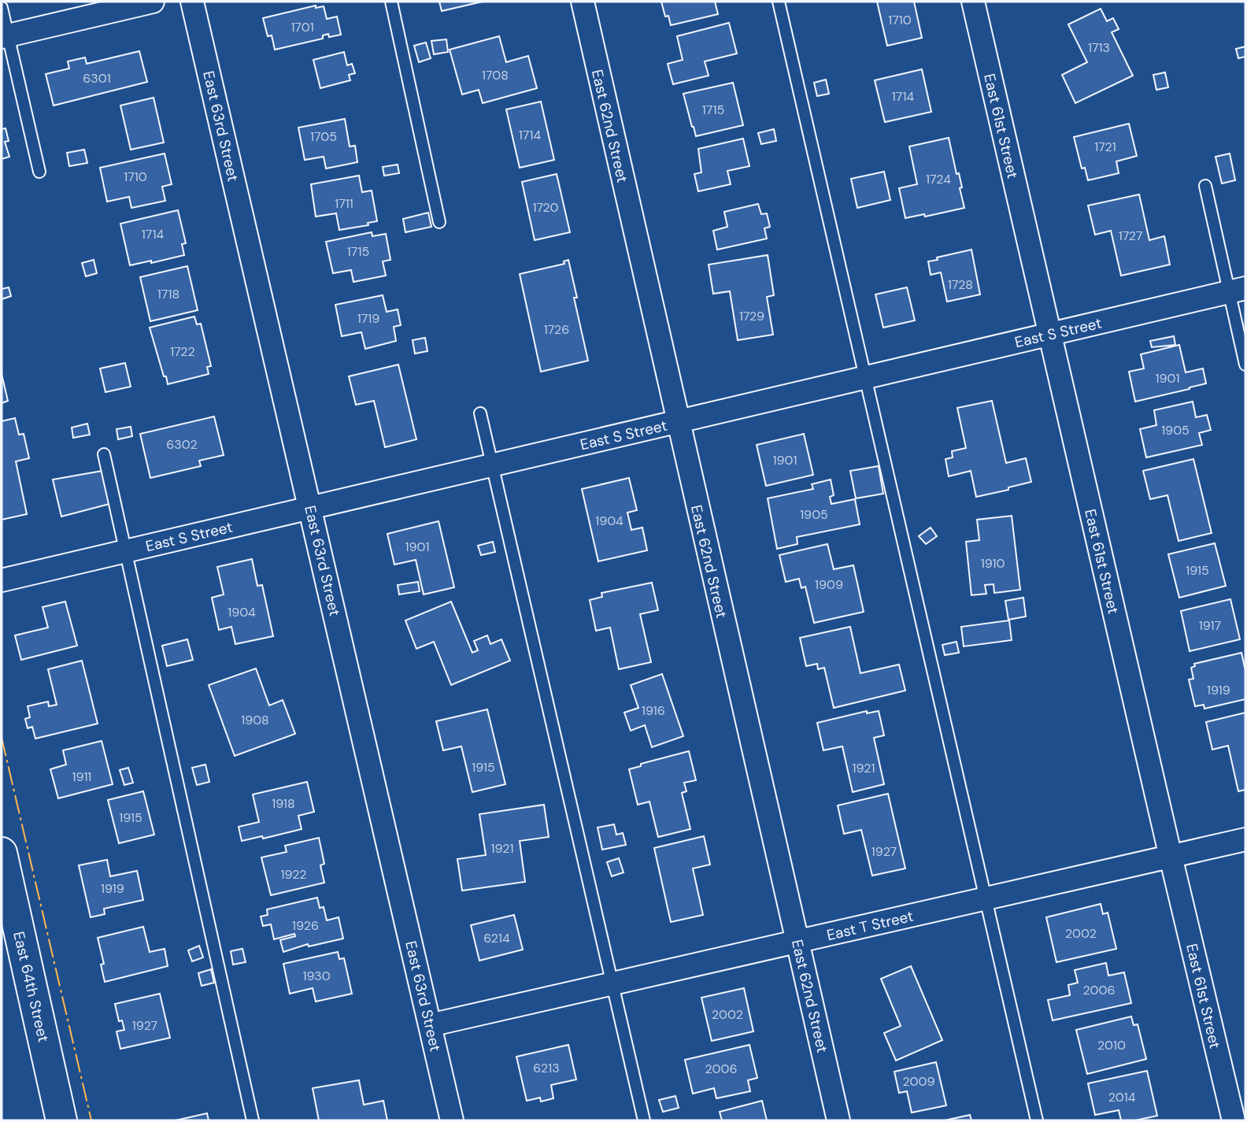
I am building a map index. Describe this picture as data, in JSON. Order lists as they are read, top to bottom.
{
  "streets": {
    "street": [
      "East 63rd Street",
      "East 62nd Street",
      "East 61st Street",
      "East S Street",
      "East T Street",
      "East 64th Street"
    ]
  },
  "crossings": [
    ["East 63rd Street", "East S Street"],
    ["East 63rd Street", "East T Street"],
    ["East 62nd Street", "East S Street"],
    ["East 62nd Street", "East T Street"],
    ["East 61st Street", "East S Street"],
    ["East 61st Street", "East T Street"]
  ],
  "house_numbers": [
    "1710",
    "1701",
    "1713",
    "1708",
    "6301",
    "1714",
    "1715",
    "1714",
    "1705",
    "1721",
    "1710",
    "1724",
    "1711",
    "1720",
    "1714",
    "1727",
    "1715",
    "1728",
    "1718",
    "1729",
    "1719",
    "1726",
    "1722",
    "1901",
    "1905",
    "6302",
    "1901",
    "1905",
    "1904",
    "1901",
    "1910",
    "1915",
    "1909",
    "1904",
    "1917",
    "1919",
    "1916",
    "1908",
    "1915",
    "1921",
    "1911",
    "1918",
    "1915",
    "1921",
    "1927",
    "1922",
    "1919",
    "1926",
    "2002",
    "6214",
    "1930",
    "2006",
    "2002",
    "1927",
    "2010",
    "6213",
    "2006",
    "2009",
    "2014"
  ]
}
